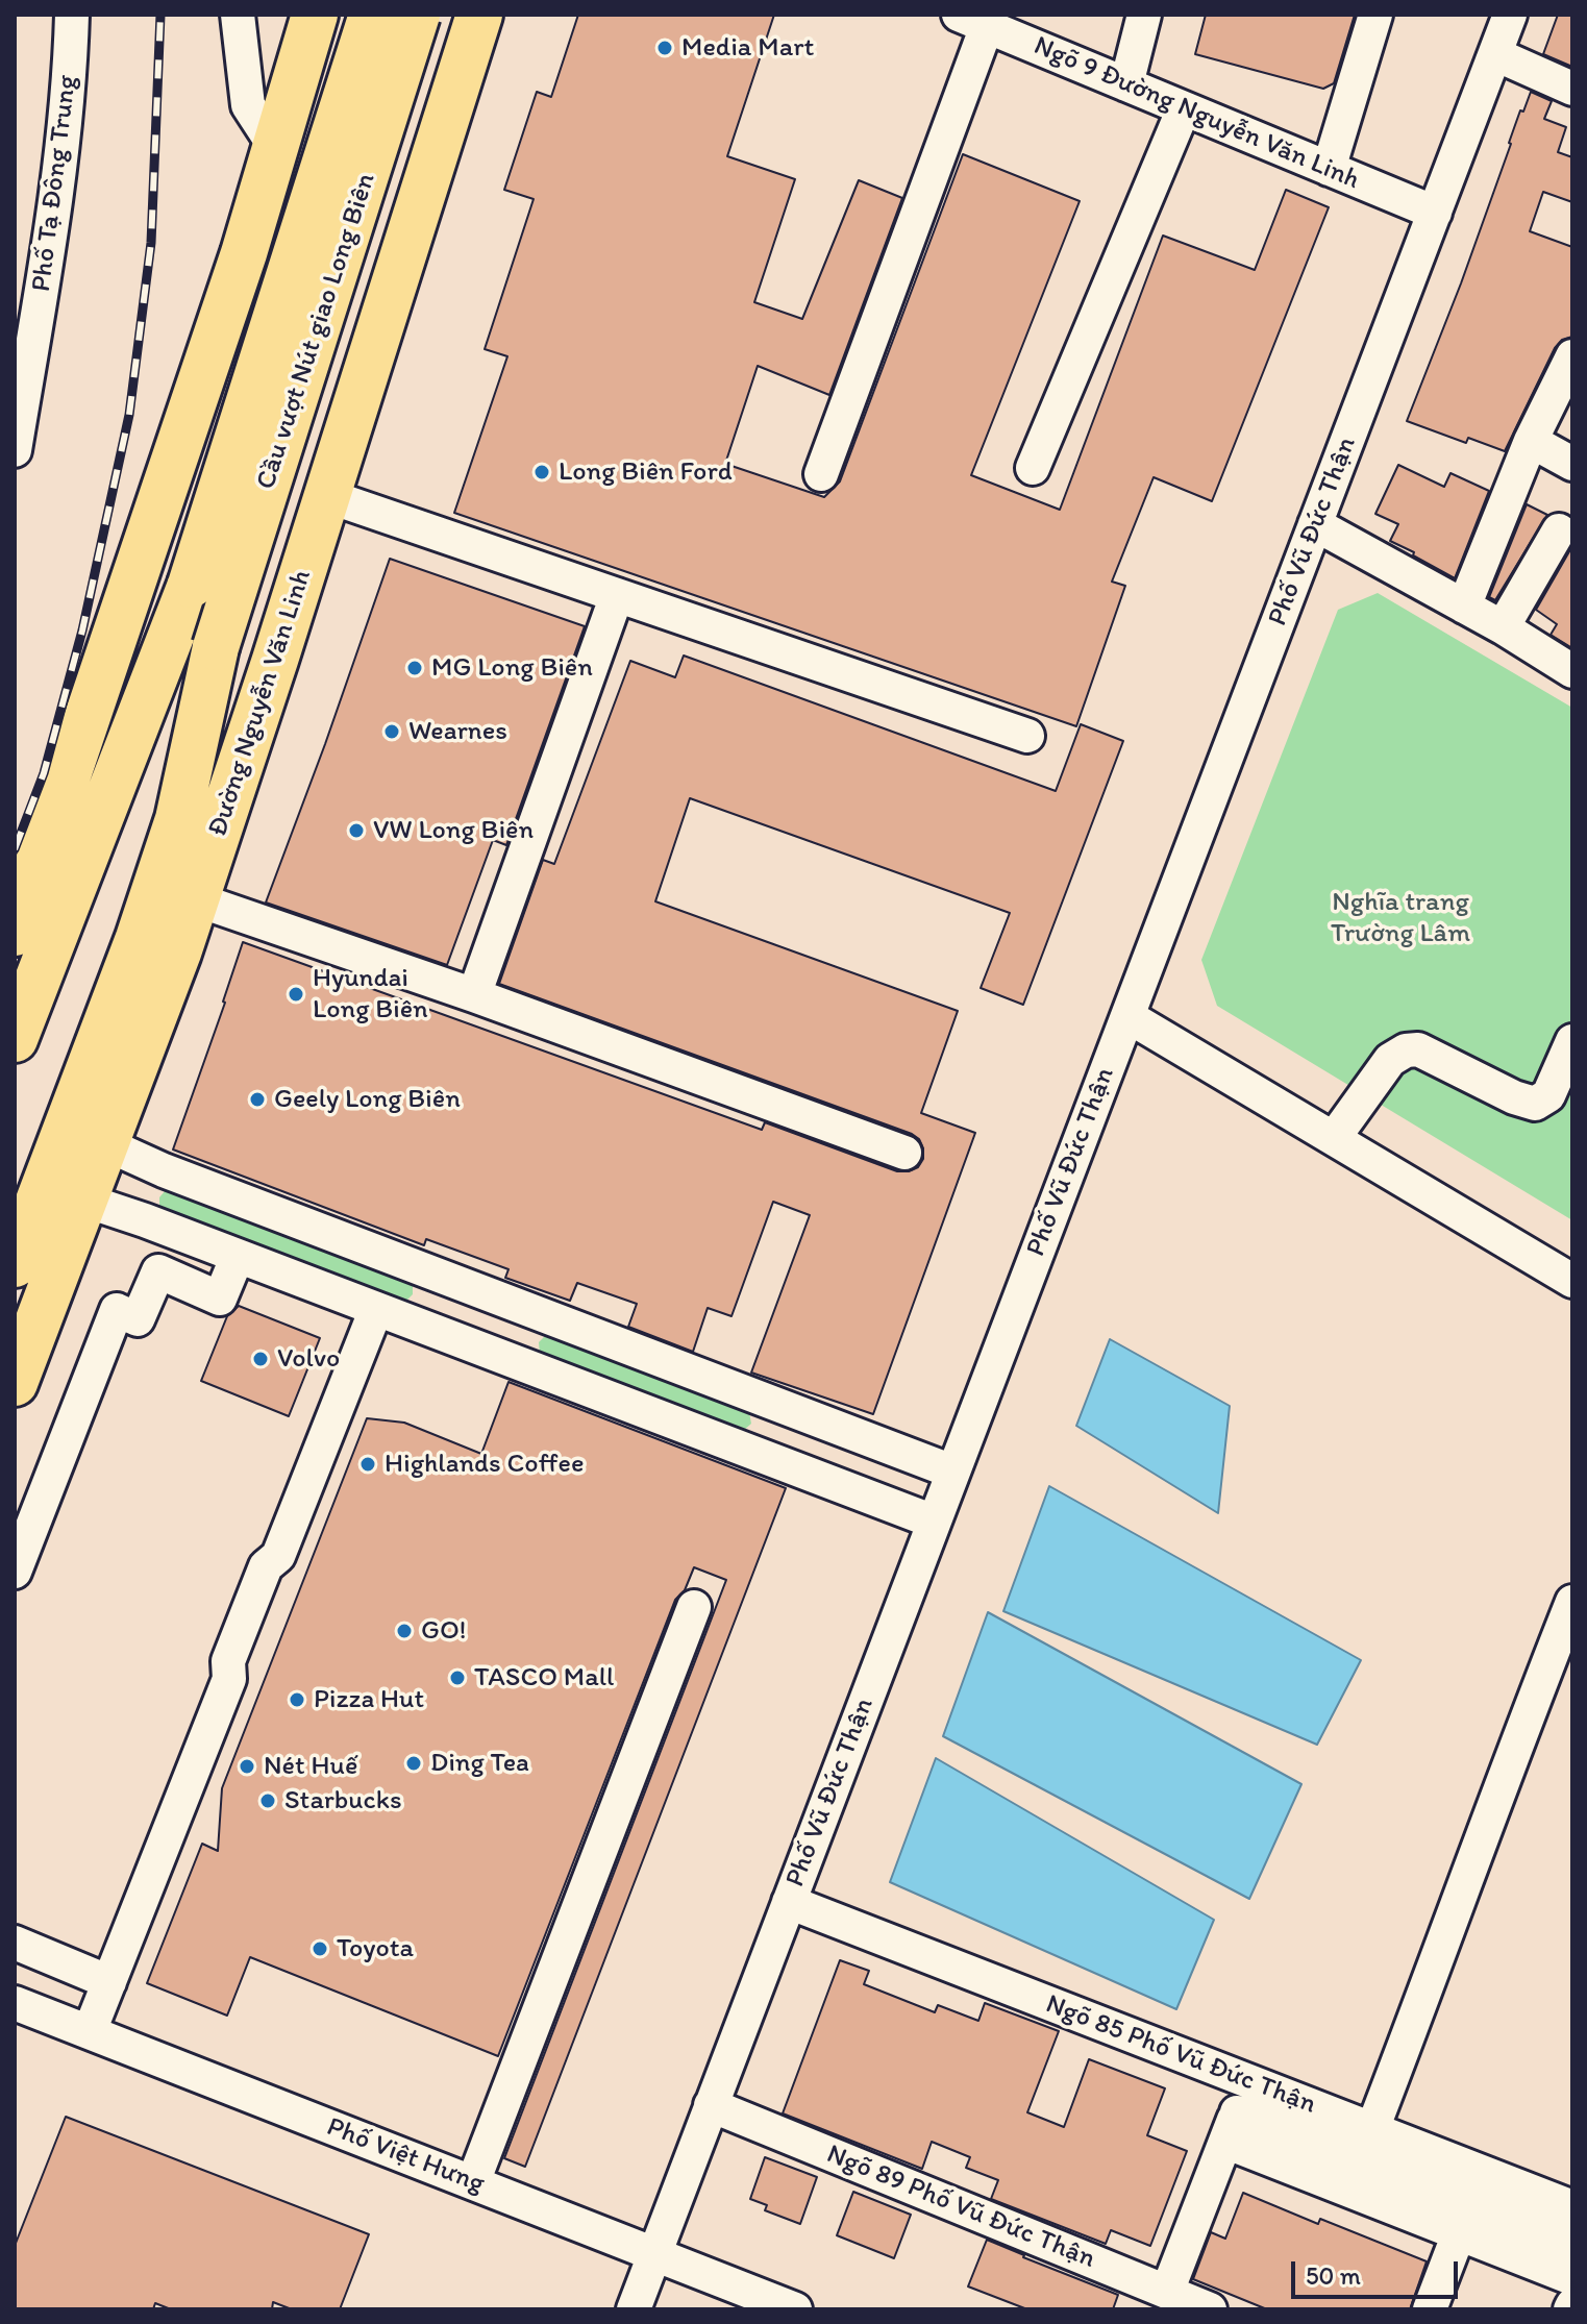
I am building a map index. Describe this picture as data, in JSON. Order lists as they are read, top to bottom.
{
  "streets": {
    "highway": ["Cầu vượt Nút giao Long Biên", "Đường Nguyễn Văn Linh"],
    "street": [
      "Ngõ 9 Đường Nguyễn Văn Linh",
      "Phố Tạ Đông Trung",
      "Phố Vũ Đức Thận",
      "Ngõ 85 Phố Vũ Đức Thận",
      "Phố Việt Hưng",
      "Ngõ 89 Phố Vũ Đức Thận"
    ]
  },
  "crossings": [
    ["Ngõ 9 Đường Nguyễn Văn Linh", "Phố Vũ Đức Thận"],
    ["Cầu vượt Nút giao Long Biên", "Đường Nguyễn Văn Linh"],
    ["Phố Vũ Đức Thận", "Ngõ 85 Phố Vũ Đức Thận"],
    ["Phố Vũ Đức Thận", "Phố Việt Hưng"],
    ["Phố Vũ Đức Thận", "Ngõ 89 Phố Vũ Đức Thận"]
  ],
  "parks": ["Nghĩa trang Trường Lâm"],
  "places": [
    "Media Mart",
    "Long Biên Ford",
    "MG Long Biên",
    "Wearnes",
    "VW Long Biên",
    "Hyundai Long Biên",
    "Geely Long Biên",
    "Volvo",
    "Highlands Coffee",
    "GO!",
    "TASCO Mall",
    "Pizza Hut",
    "Ding Tea",
    "Nét Huế",
    "Starbucks",
    "Toyota"
  ],
  "scale_bar": "50 m"
}
